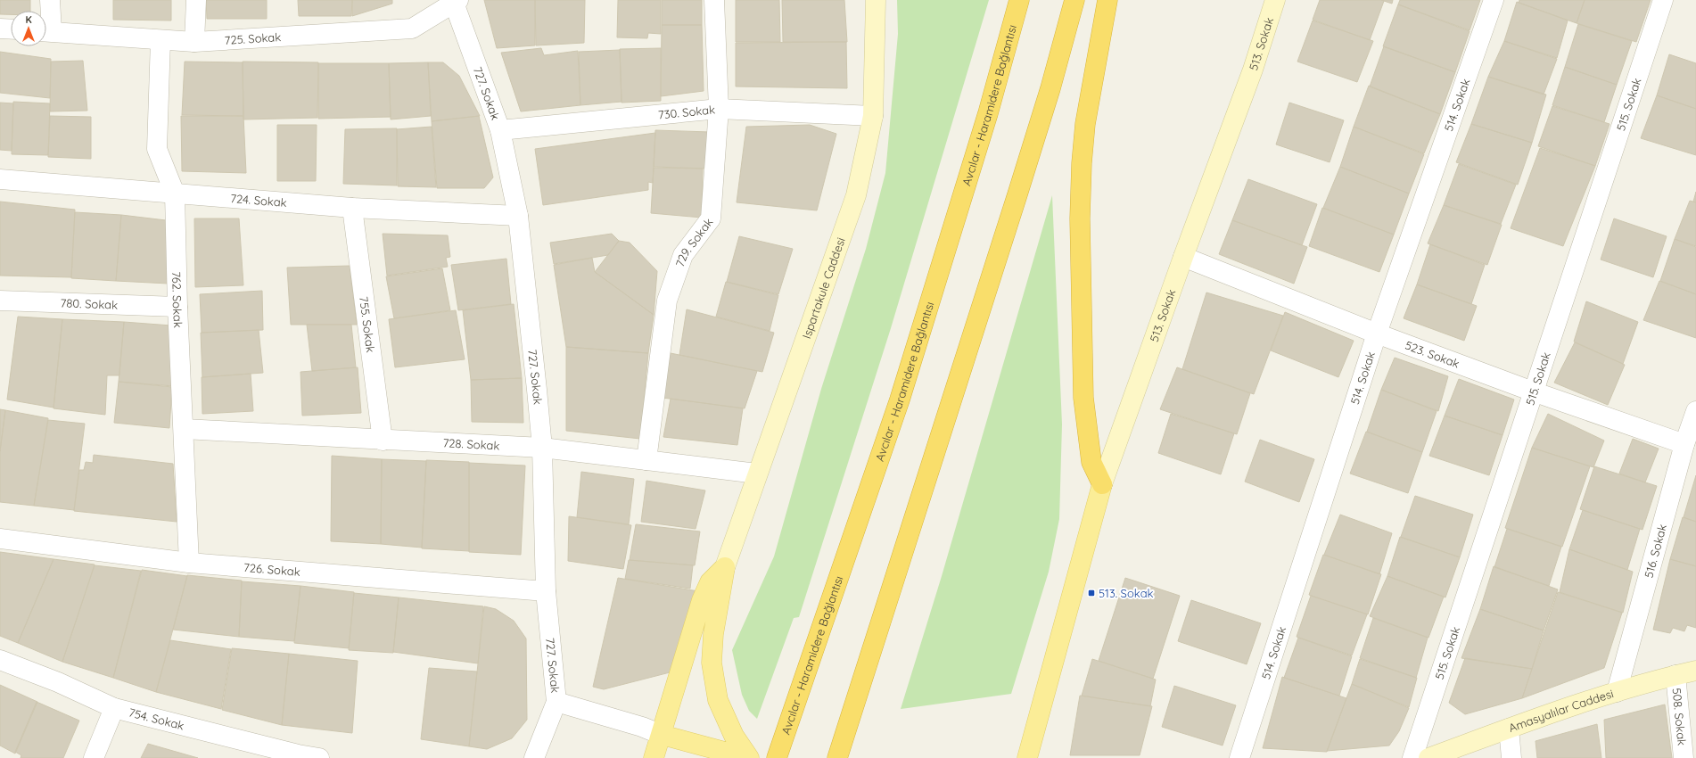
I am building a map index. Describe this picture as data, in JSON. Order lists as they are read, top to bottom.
{
  "streets": {
    "highway": ["Avcılar - Haramidere Bağlantısı"],
    "main road": ["513. Sokak", "Ispartakule Caddesi", "Amasyalılar Caddesi"],
    "street": [
      "725. Sokak",
      "727. Sokak",
      "514. Sokak",
      "515. Sokak",
      "730. Sokak",
      "724. Sokak",
      "729. Sokak",
      "762. Sokak",
      "780. Sokak",
      "755. Sokak",
      "523. Sokak",
      "728. Sokak",
      "516. Sokak",
      "726. Sokak",
      "508. Sokak",
      "754. Sokak"
    ]
  },
  "crossings": [
    ["725. Sokak", "727. Sokak"],
    ["725. Sokak", "762. Sokak"],
    ["513. Sokak", "523. Sokak"],
    ["727. Sokak", "730. Sokak"],
    ["727. Sokak", "724. Sokak"],
    ["727. Sokak", "728. Sokak"],
    ["727. Sokak", "726. Sokak"],
    ["514. Sokak", "523. Sokak"],
    ["515. Sokak", "523. Sokak"],
    ["730. Sokak", "729. Sokak"],
    ["730. Sokak", "Ispartakule Caddesi"],
    ["724. Sokak", "762. Sokak"],
    ["724. Sokak", "755. Sokak"],
    ["729. Sokak", "728. Sokak"],
    ["Ispartakule Caddesi", "728. Sokak"],
    ["762. Sokak", "780. Sokak"],
    ["762. Sokak", "728. Sokak"],
    ["762. Sokak", "726. Sokak"],
    ["755. Sokak", "728. Sokak"],
    ["523. Sokak", "516. Sokak"],
    ["516. Sokak", "Amasyalılar Caddesi"],
    ["Amasyalılar Caddesi", "508. Sokak"]
  ],
  "places": {
    "transit": ["513. Sokak"]
  },
  "north": "top"
}
